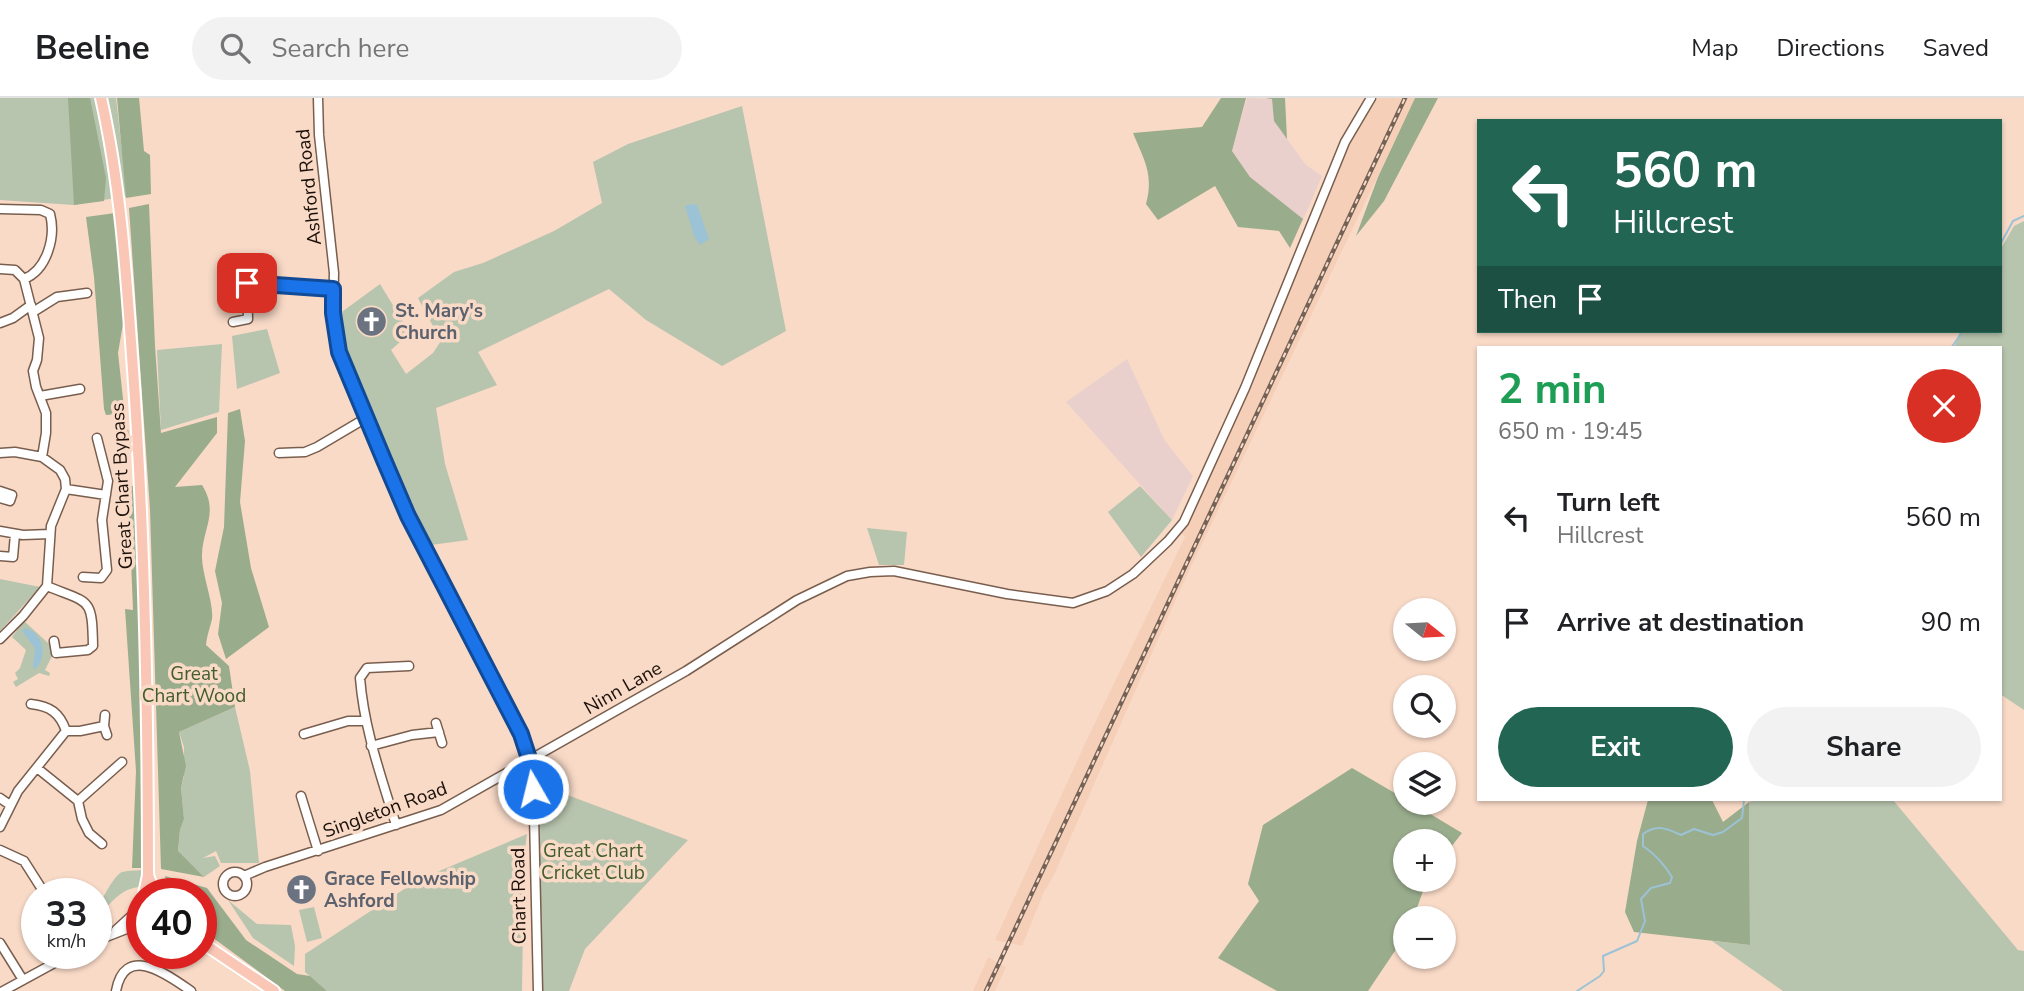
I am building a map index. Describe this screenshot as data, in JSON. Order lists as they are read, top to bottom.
{
  "streets": {
    "main road": ["Great Chart Bypass"],
    "street": [
      "Ashford Road",
      "Ninn Lane",
      "Singleton Road",
      "Chart Road"
    ]
  },
  "crossings": [
    ["Ashford Road", "Chart Road"],
    ["Ninn Lane", "Singleton Road"],
    ["Ninn Lane", "Chart Road"],
    ["Singleton Road", "Chart Road"]
  ],
  "parks": ["Great Chart Wood", "Great Chart Cricket Club"],
  "places": {
    "church": ["St. Mary's Church", "Grace Fellowship Ashford"]
  },
  "north": "right",
  "page": {
    "header": "Beeline",
    "search": "Search here",
    "nav": ["Map", "Directions", "Saved"],
    "turn": ["560 m", "Hillcrest"],
    "then": "Then",
    "heading": ["2 min", "650 m · 19:45"],
    "list": [
      {
        "name": "Turn left",
        "note": "Hillcrest",
        "value": "560 m"
      },
      {
        "name": "Arrive at destination",
        "value": "90 m"
      }
    ],
    "map_buttons": ["+", "−"],
    "buttons": ["Exit", "Share"],
    "speed": "33 km/h",
    "limit": "40"
  }
}
